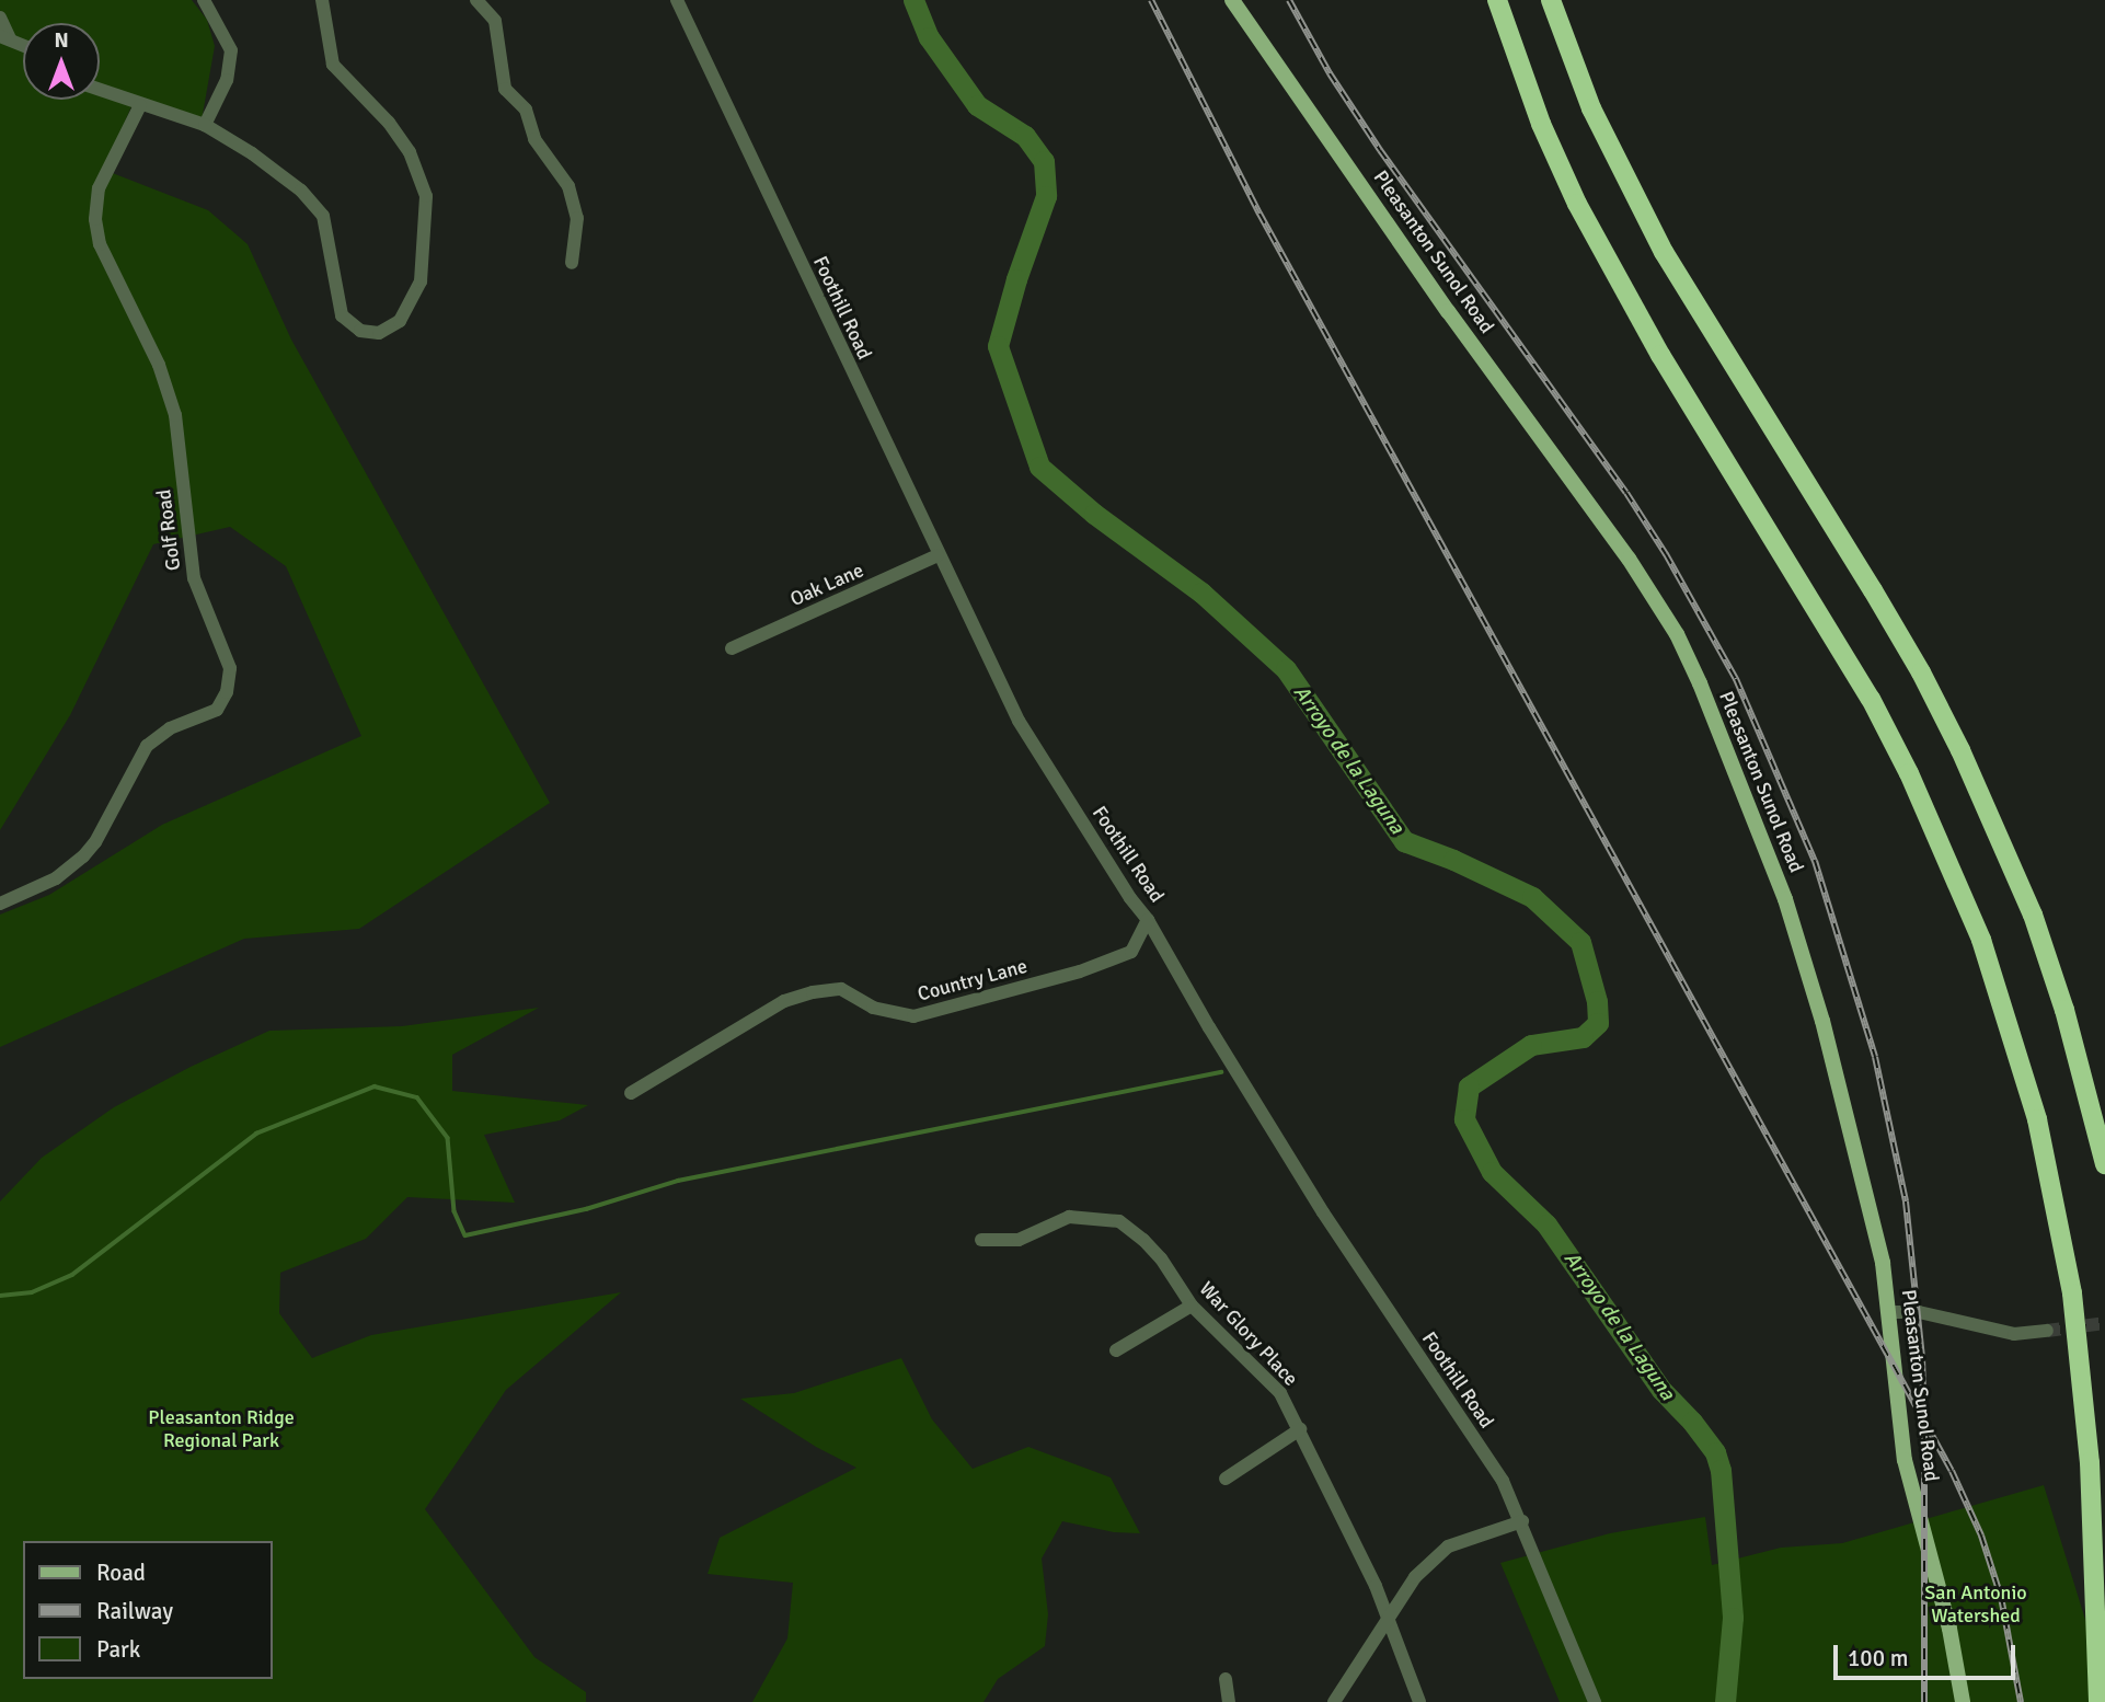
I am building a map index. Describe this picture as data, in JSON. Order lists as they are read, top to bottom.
{
  "streets": {
    "main road": ["Pleasanton Sunol Road"],
    "street": [
      "Foothill Road",
      "Golf Road",
      "Oak Lane",
      "Country Lane",
      "War Glory Place"
    ]
  },
  "crossings": [
    ["Foothill Road", "Oak Lane"],
    ["Foothill Road", "Country Lane"]
  ],
  "water": ["Arroyo de la Laguna"],
  "parks": ["Pleasanton Ridge Regional Park", "San Antonio Watershed"],
  "legend": ["Road", "Railway", "Park"],
  "scale_bar": "100 m",
  "north": "top"
}
